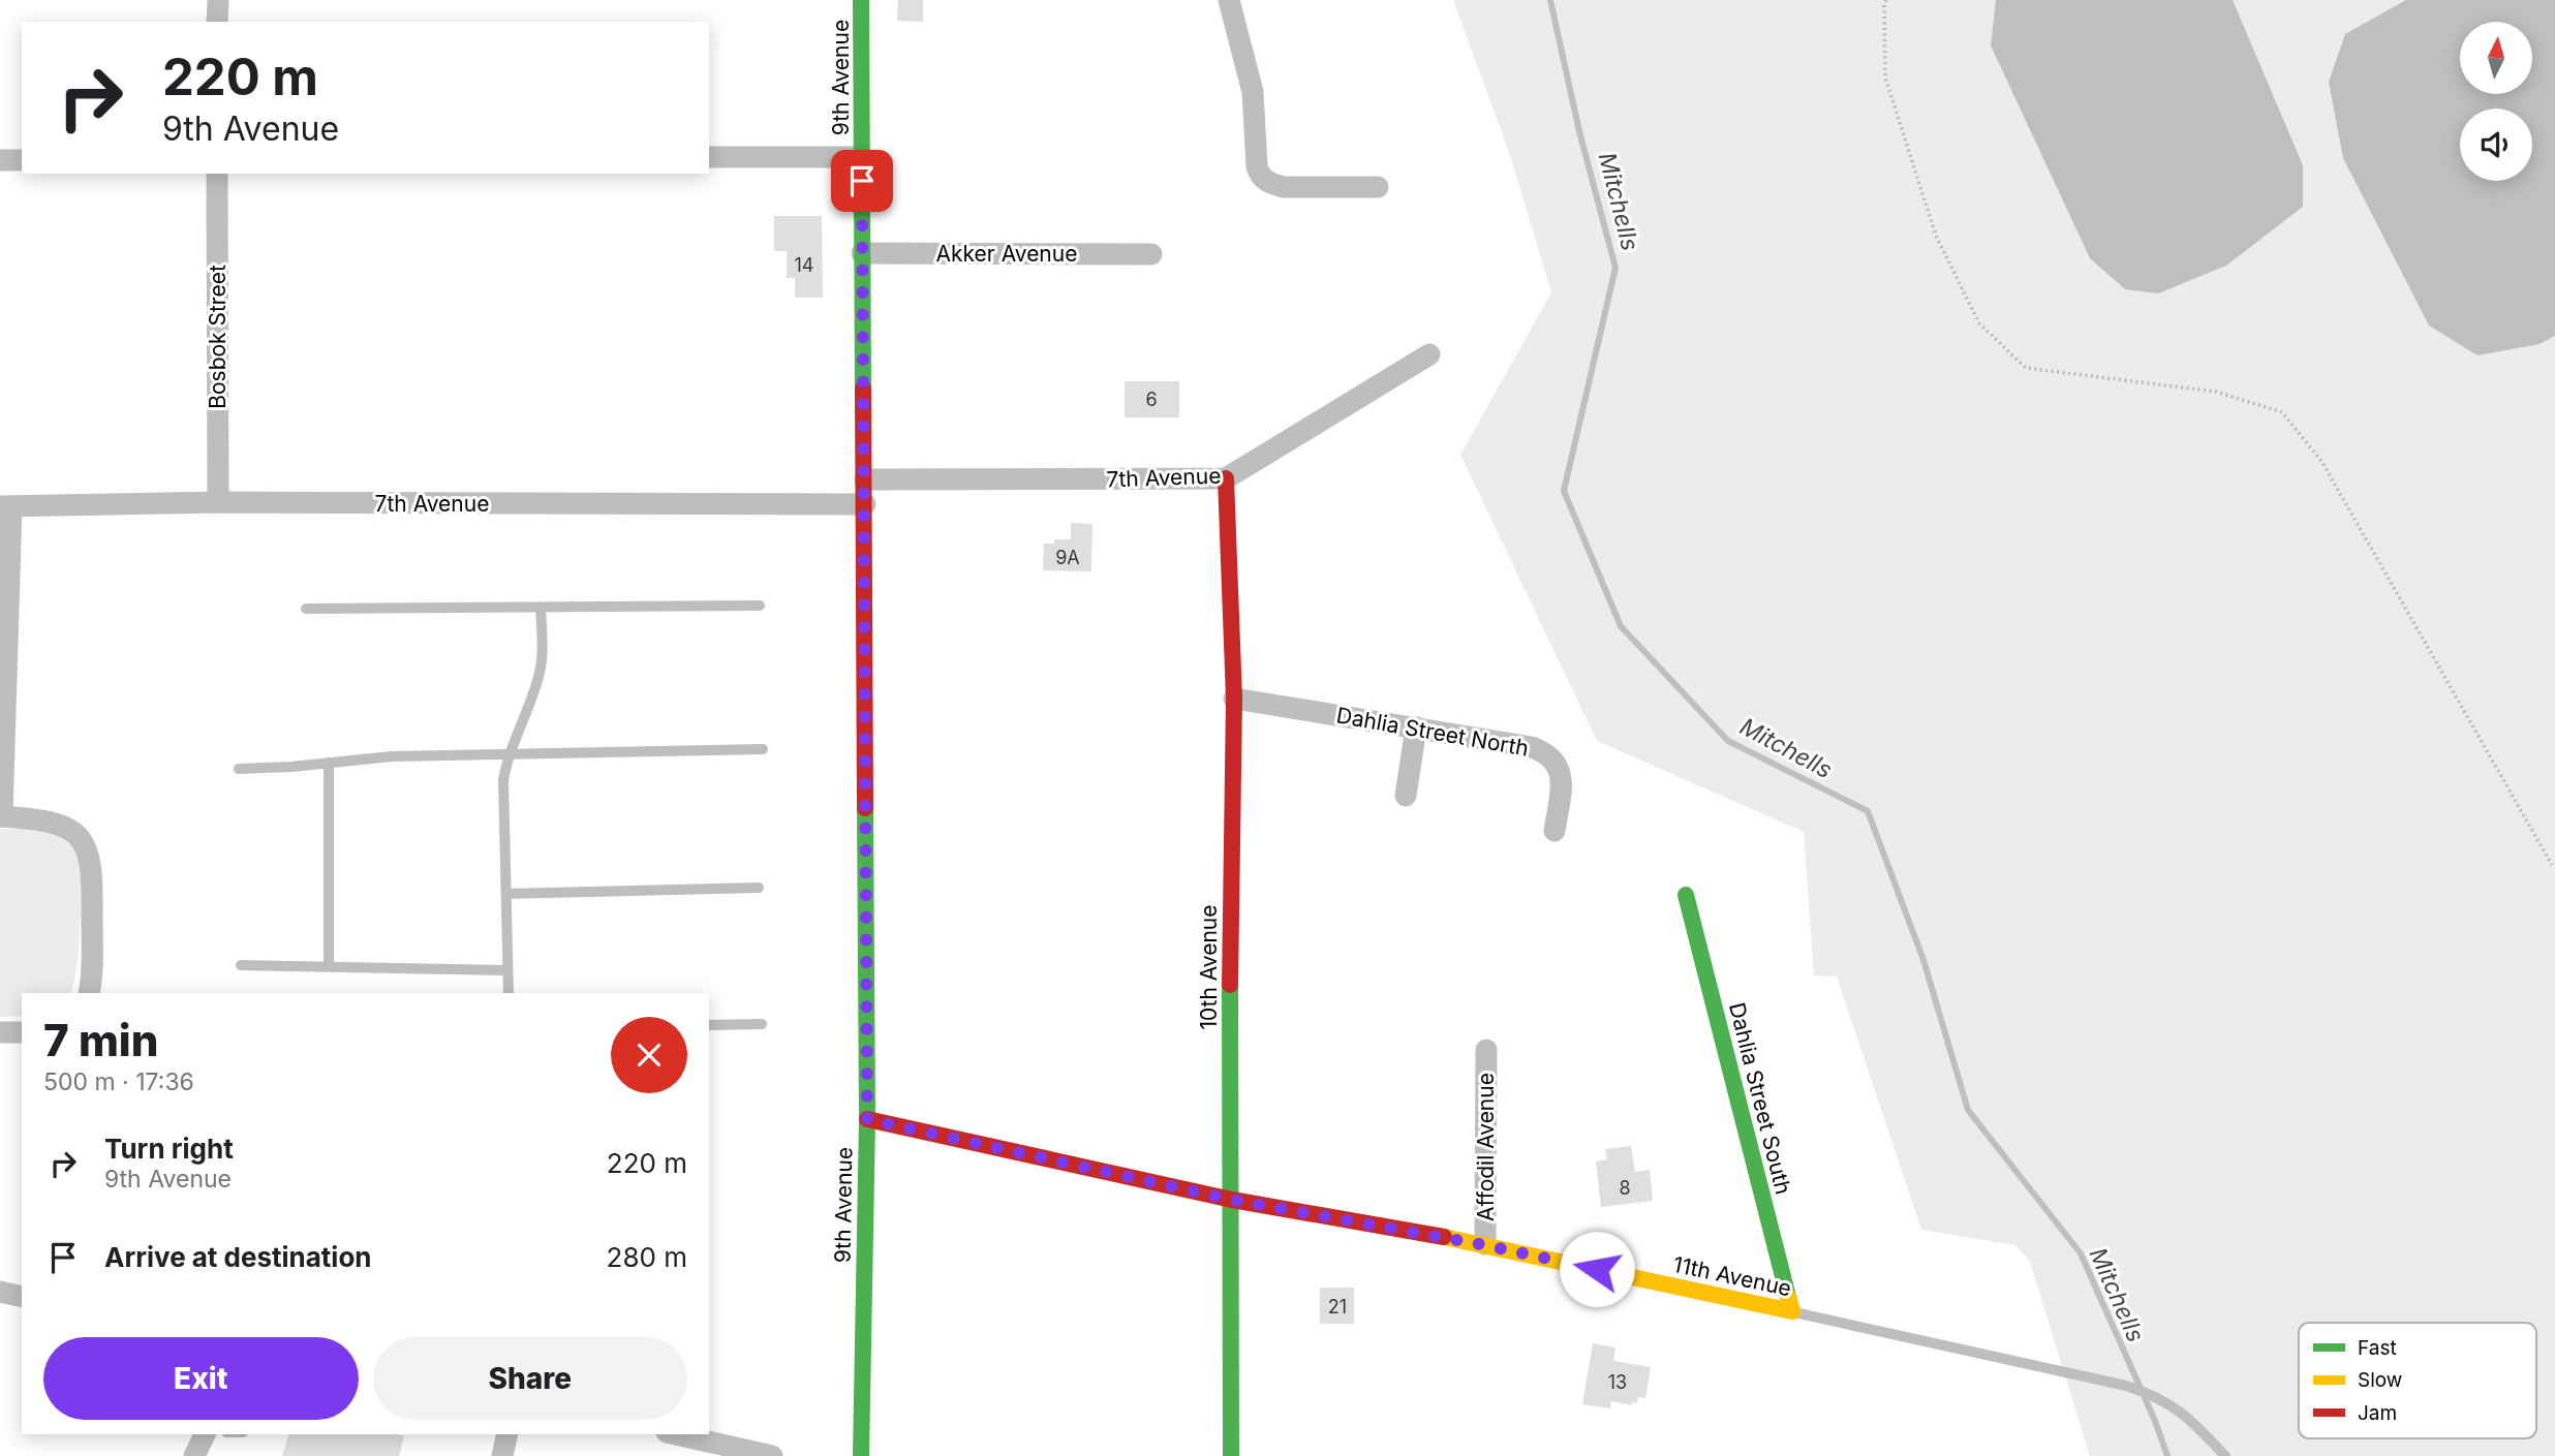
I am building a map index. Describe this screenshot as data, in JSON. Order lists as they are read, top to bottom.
{
  "streets": {
    "street": [
      "9th Avenue",
      "Akker Avenue",
      "Bosbok Street",
      "7th Avenue",
      "Dahlia Street North",
      "10th Avenue",
      "Dahlia Street South",
      "Affodil Avenue",
      "11th Avenue"
    ]
  },
  "crossings": [
    ["9th Avenue", "Akker Avenue"],
    ["9th Avenue", "7th Avenue"],
    ["9th Avenue", "11th Avenue"],
    ["Bosbok Street", "7th Avenue"],
    ["7th Avenue", "10th Avenue"],
    ["Dahlia Street North", "10th Avenue"],
    ["10th Avenue", "11th Avenue"],
    ["Dahlia Street South", "11th Avenue"],
    ["Affodil Avenue", "11th Avenue"]
  ],
  "water": ["Mitchells"],
  "house_numbers": [
    "14",
    "6",
    "9A",
    "8",
    "21",
    "13"
  ],
  "legend": ["Fast", "Slow", "Jam"],
  "north": "top",
  "page": {
    "turn": ["220 m", "9th Avenue"],
    "heading": ["7 min", "500 m · 17:36"],
    "list": [
      {
        "name": "Turn right",
        "note": "9th Avenue",
        "value": "220 m"
      },
      {
        "name": "Arrive at destination",
        "value": "280 m"
      }
    ],
    "buttons": ["Exit", "Share"]
  }
}
